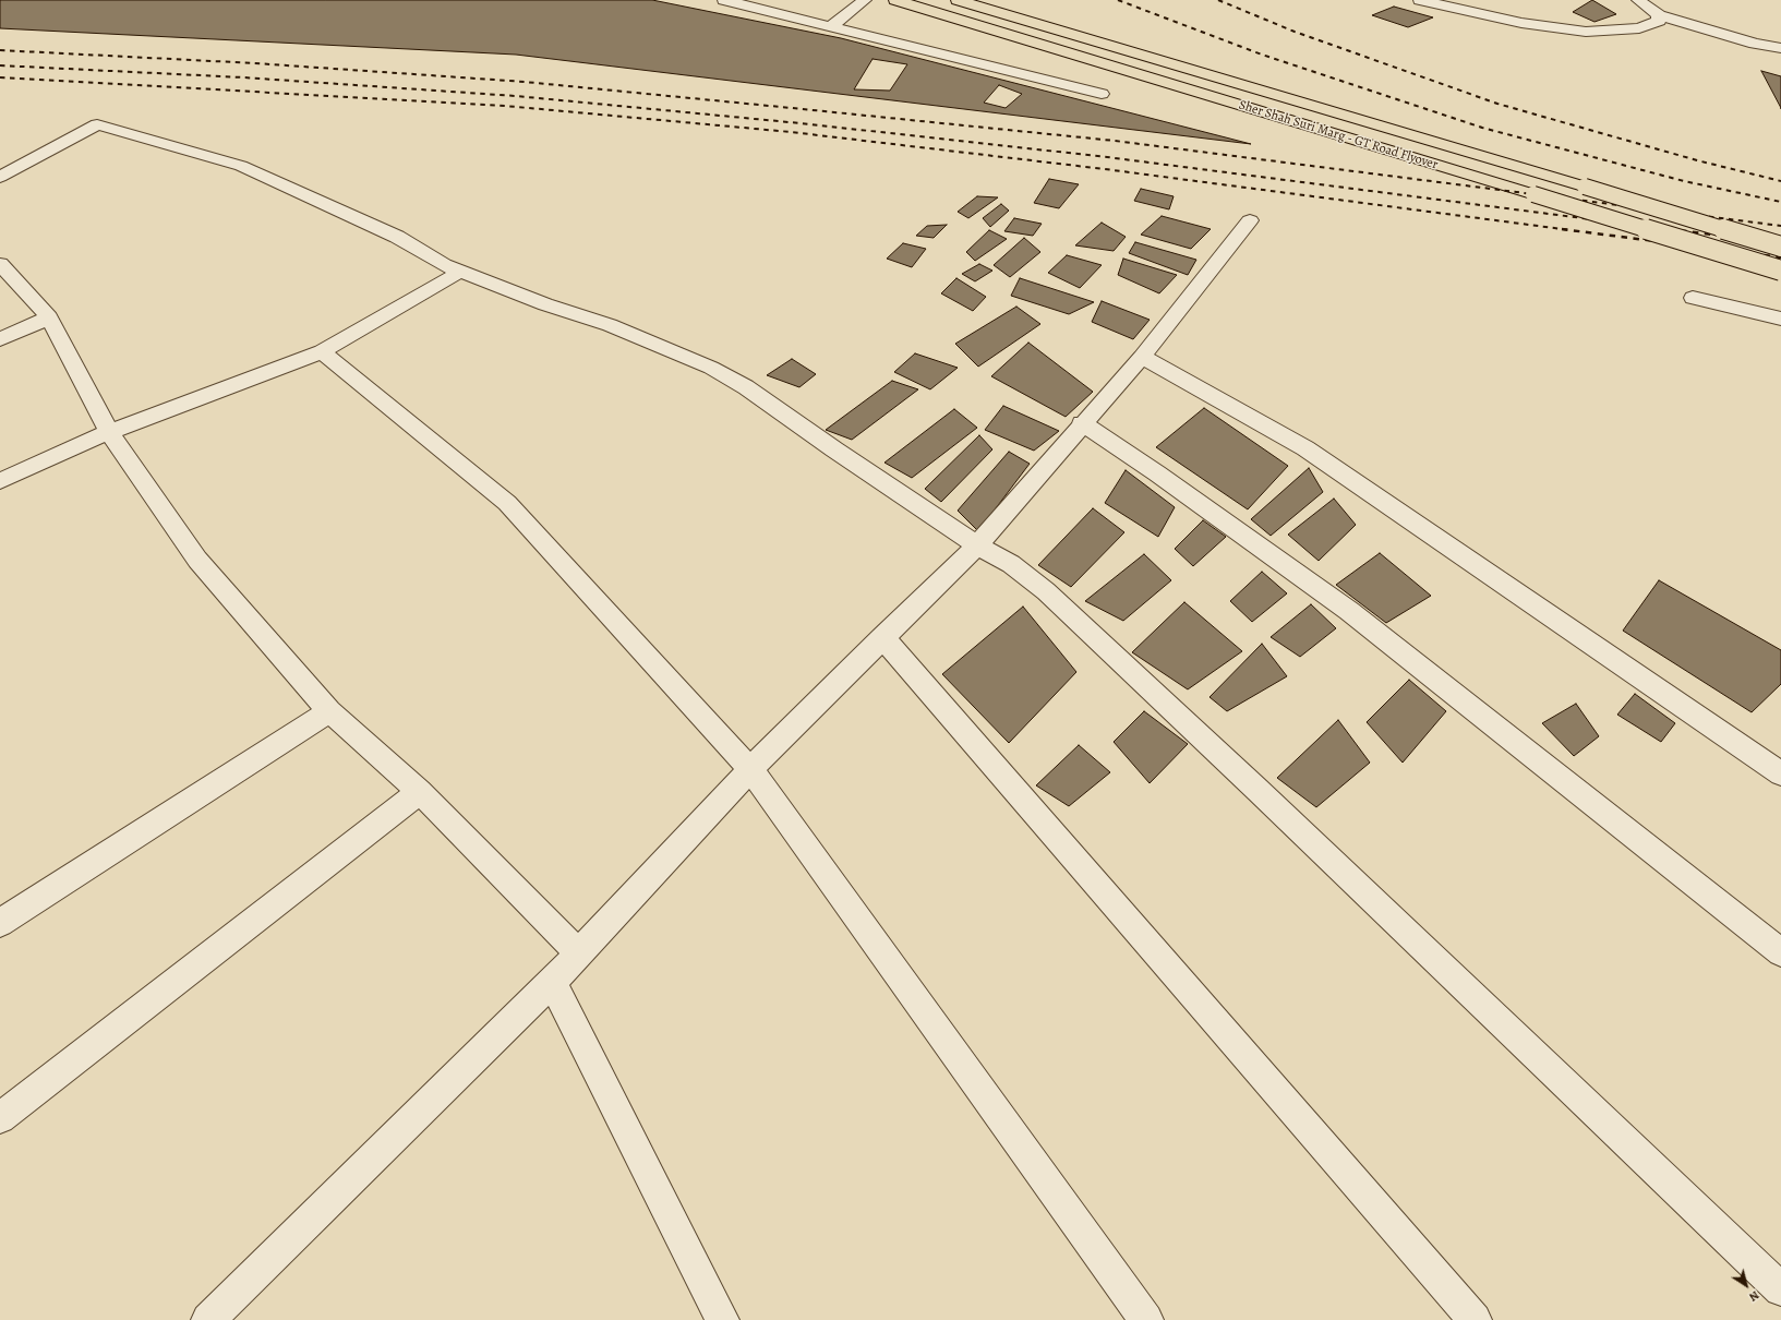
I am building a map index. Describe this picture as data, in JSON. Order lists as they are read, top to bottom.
{
  "streets": {
    "main road": ["Sher Shah Suri Marg - GT Road Flyover"]
  },
  "north": "bottom right"
}
